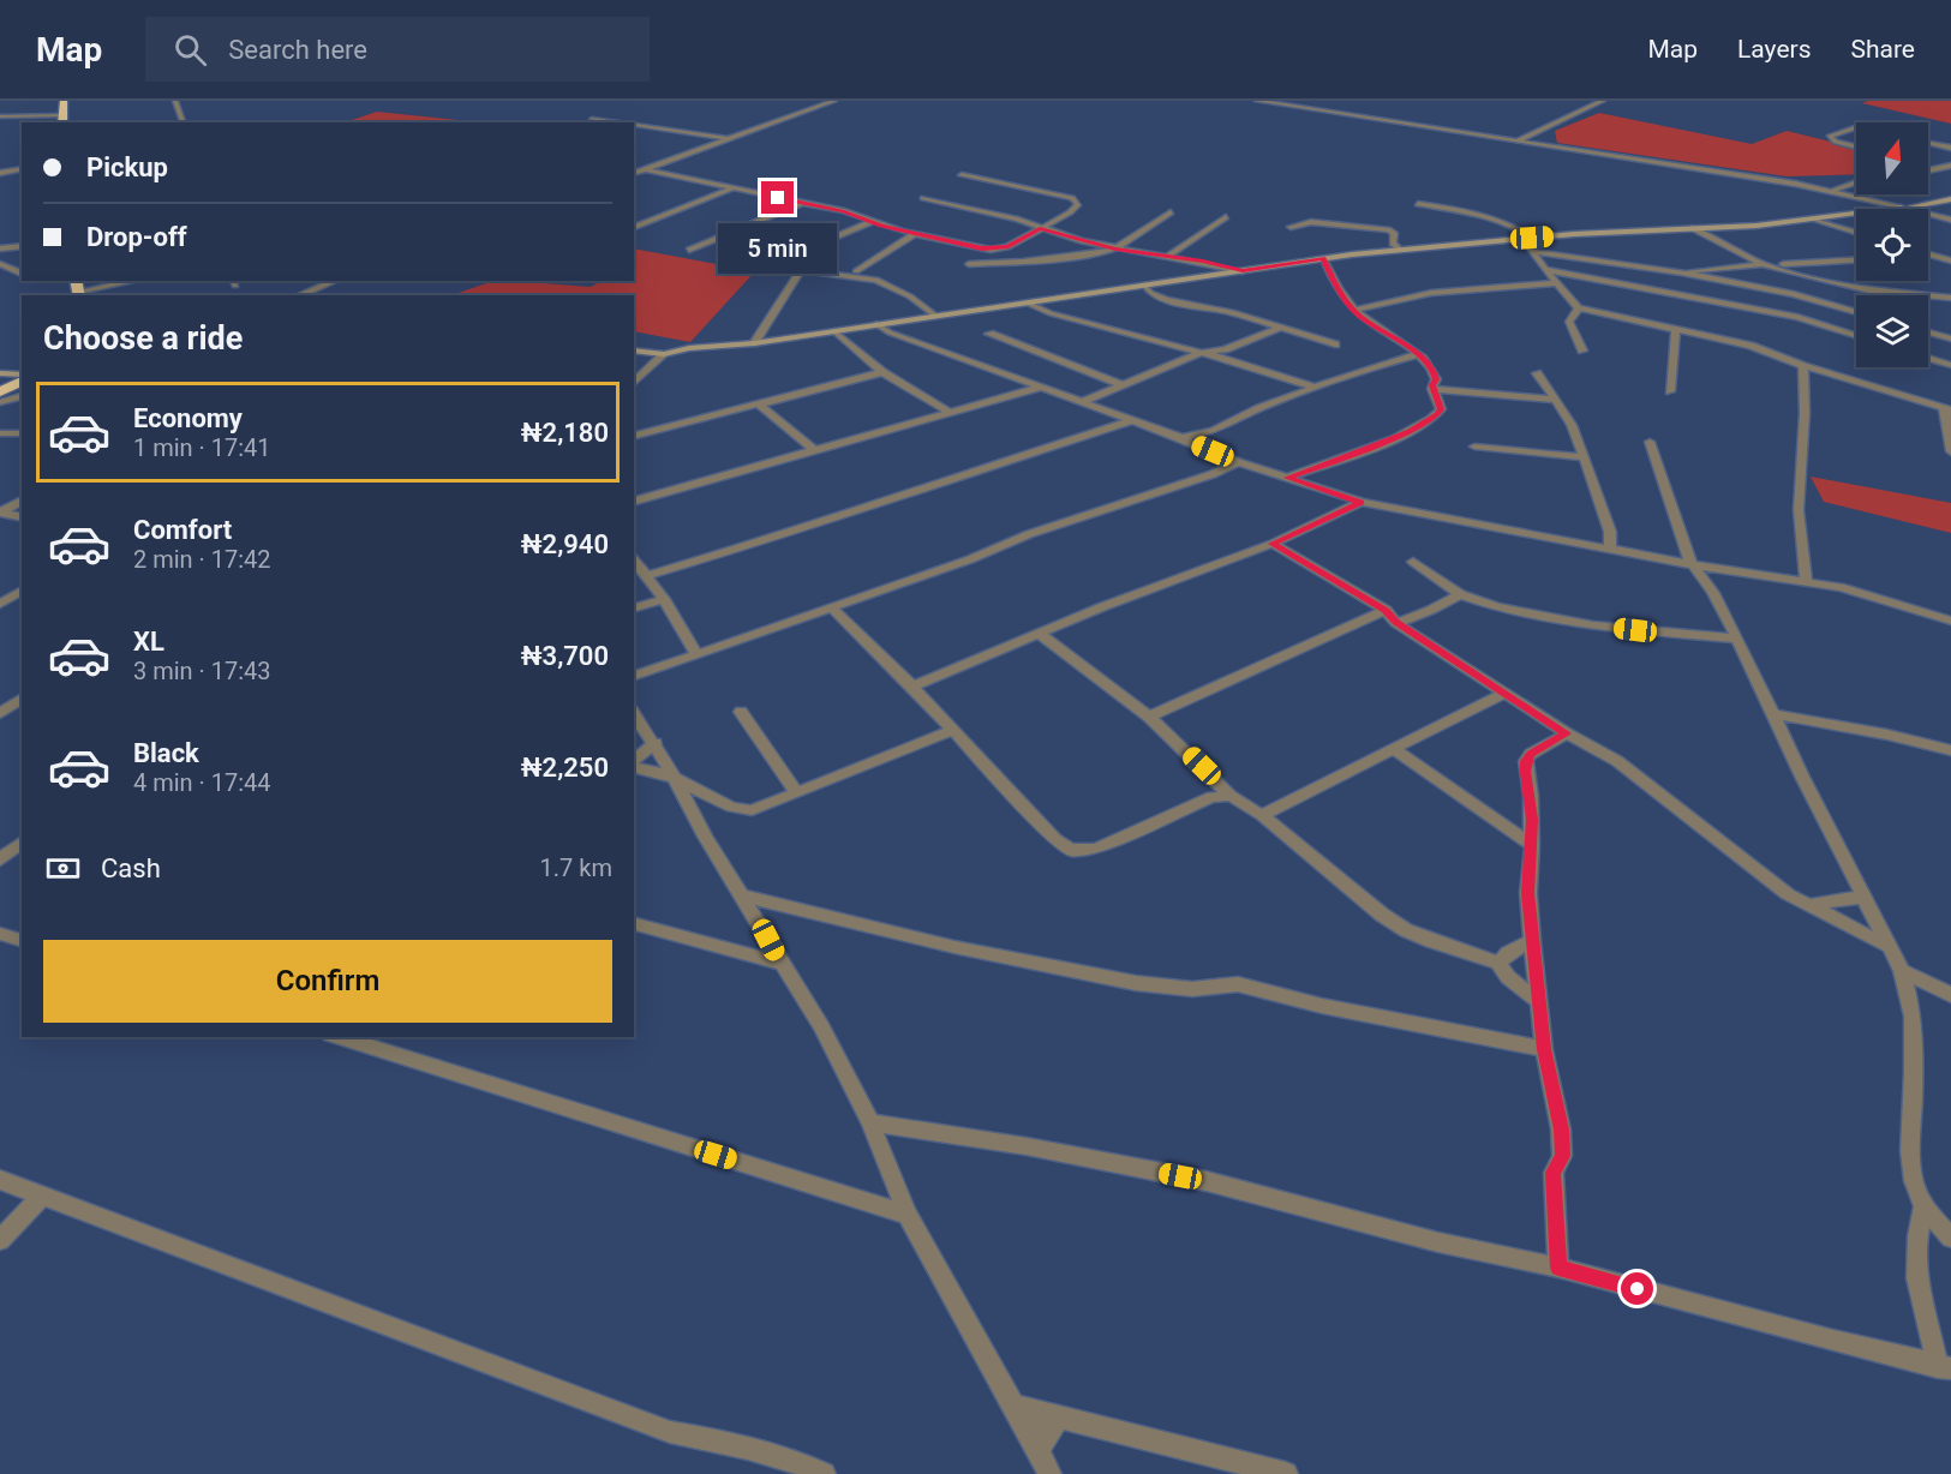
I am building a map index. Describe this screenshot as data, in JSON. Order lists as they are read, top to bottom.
{
  "north": "top",
  "page": {
    "header": "Map",
    "search": "Search here",
    "nav": ["Map", "Layers", "Share"],
    "banner": ["Pickup", "Drop-off"],
    "bubble": "5 min",
    "heading": "Choose a ride",
    "list": [
      {
        "name": "Economy",
        "note": "1 min · 17:41",
        "value": "₦2,180"
      },
      {
        "name": "Comfort",
        "note": "2 min · 17:42",
        "value": "₦2,940"
      },
      {
        "name": "XL",
        "note": "3 min · 17:43",
        "value": "₦3,700"
      },
      {
        "name": "Black",
        "note": "4 min · 17:44",
        "value": "₦2,250"
      }
    ],
    "pay": ["Cash", "1.7 km"],
    "buttons": "Confirm"
  }
}
